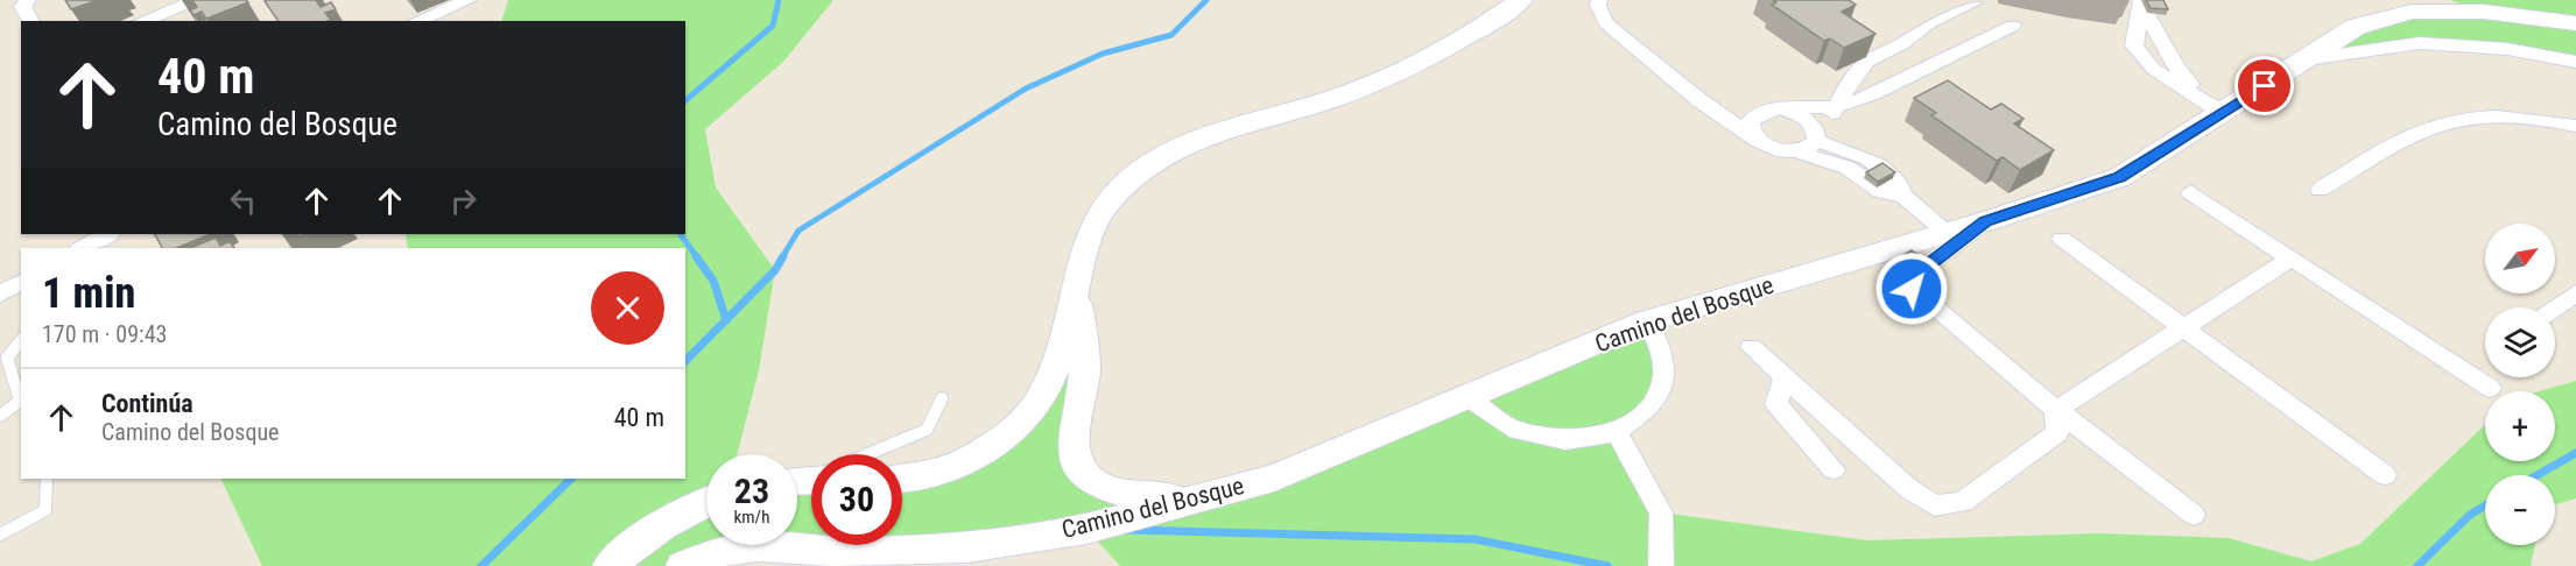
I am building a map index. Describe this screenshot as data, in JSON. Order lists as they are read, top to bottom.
{
  "streets": {
    "street": ["Camino del Bosque"]
  },
  "north": "top right",
  "page": {
    "turn": ["40 m", "Camino del Bosque"],
    "map_buttons": ["+", "−"],
    "heading": ["1 min", "170 m · 09:43"],
    "list": [
      {
        "name": "Continúa",
        "note": "Camino del Bosque",
        "value": "40 m"
      }
    ],
    "speed": "23 km/h",
    "limit": "30"
  }
}
